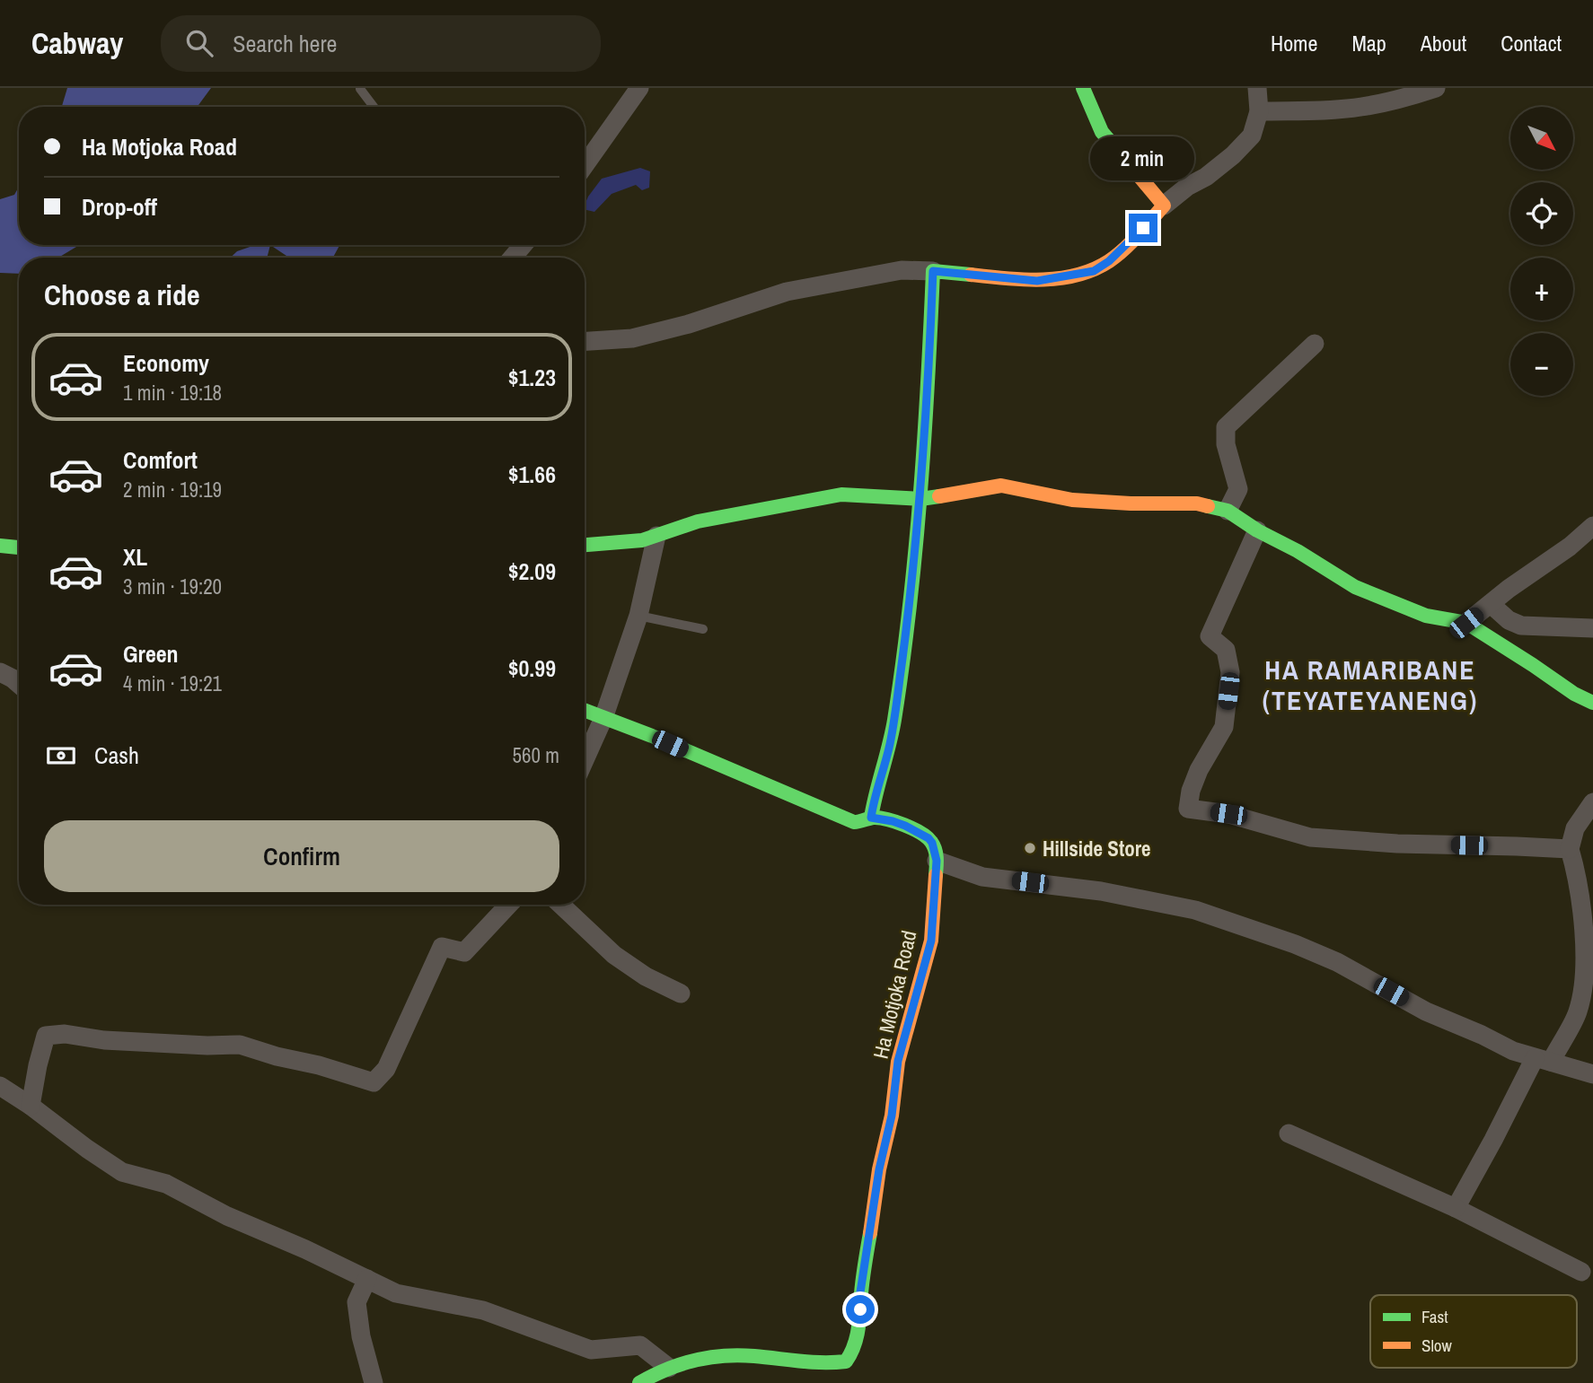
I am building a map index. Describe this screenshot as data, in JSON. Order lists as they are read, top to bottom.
{
  "streets": {
    "street": ["Ha Motjoka Road"]
  },
  "districts": ["HA RAMARIBANE (TEYATEYANENG)"],
  "places": ["Hillside Store"],
  "legend": ["Fast", "Slow"],
  "north": "bottom right",
  "page": {
    "header": "Cabway",
    "search": "Search here",
    "nav": [
      "Home",
      "Map",
      "About",
      "Contact"
    ],
    "map_buttons": ["+", "−"],
    "banner": ["Ha Motjoka Road", "Drop-off"],
    "bubble": "2 min",
    "heading": "Choose a ride",
    "list": [
      {
        "name": "Economy",
        "note": "1 min · 19:18",
        "value": "$1.23"
      },
      {
        "name": "Comfort",
        "note": "2 min · 19:19",
        "value": "$1.66"
      },
      {
        "name": "XL",
        "note": "3 min · 19:20",
        "value": "$2.09"
      },
      {
        "name": "Green",
        "note": "4 min · 19:21",
        "value": "$0.99"
      }
    ],
    "pay": ["Cash", "560 m"],
    "buttons": "Confirm"
  }
}
